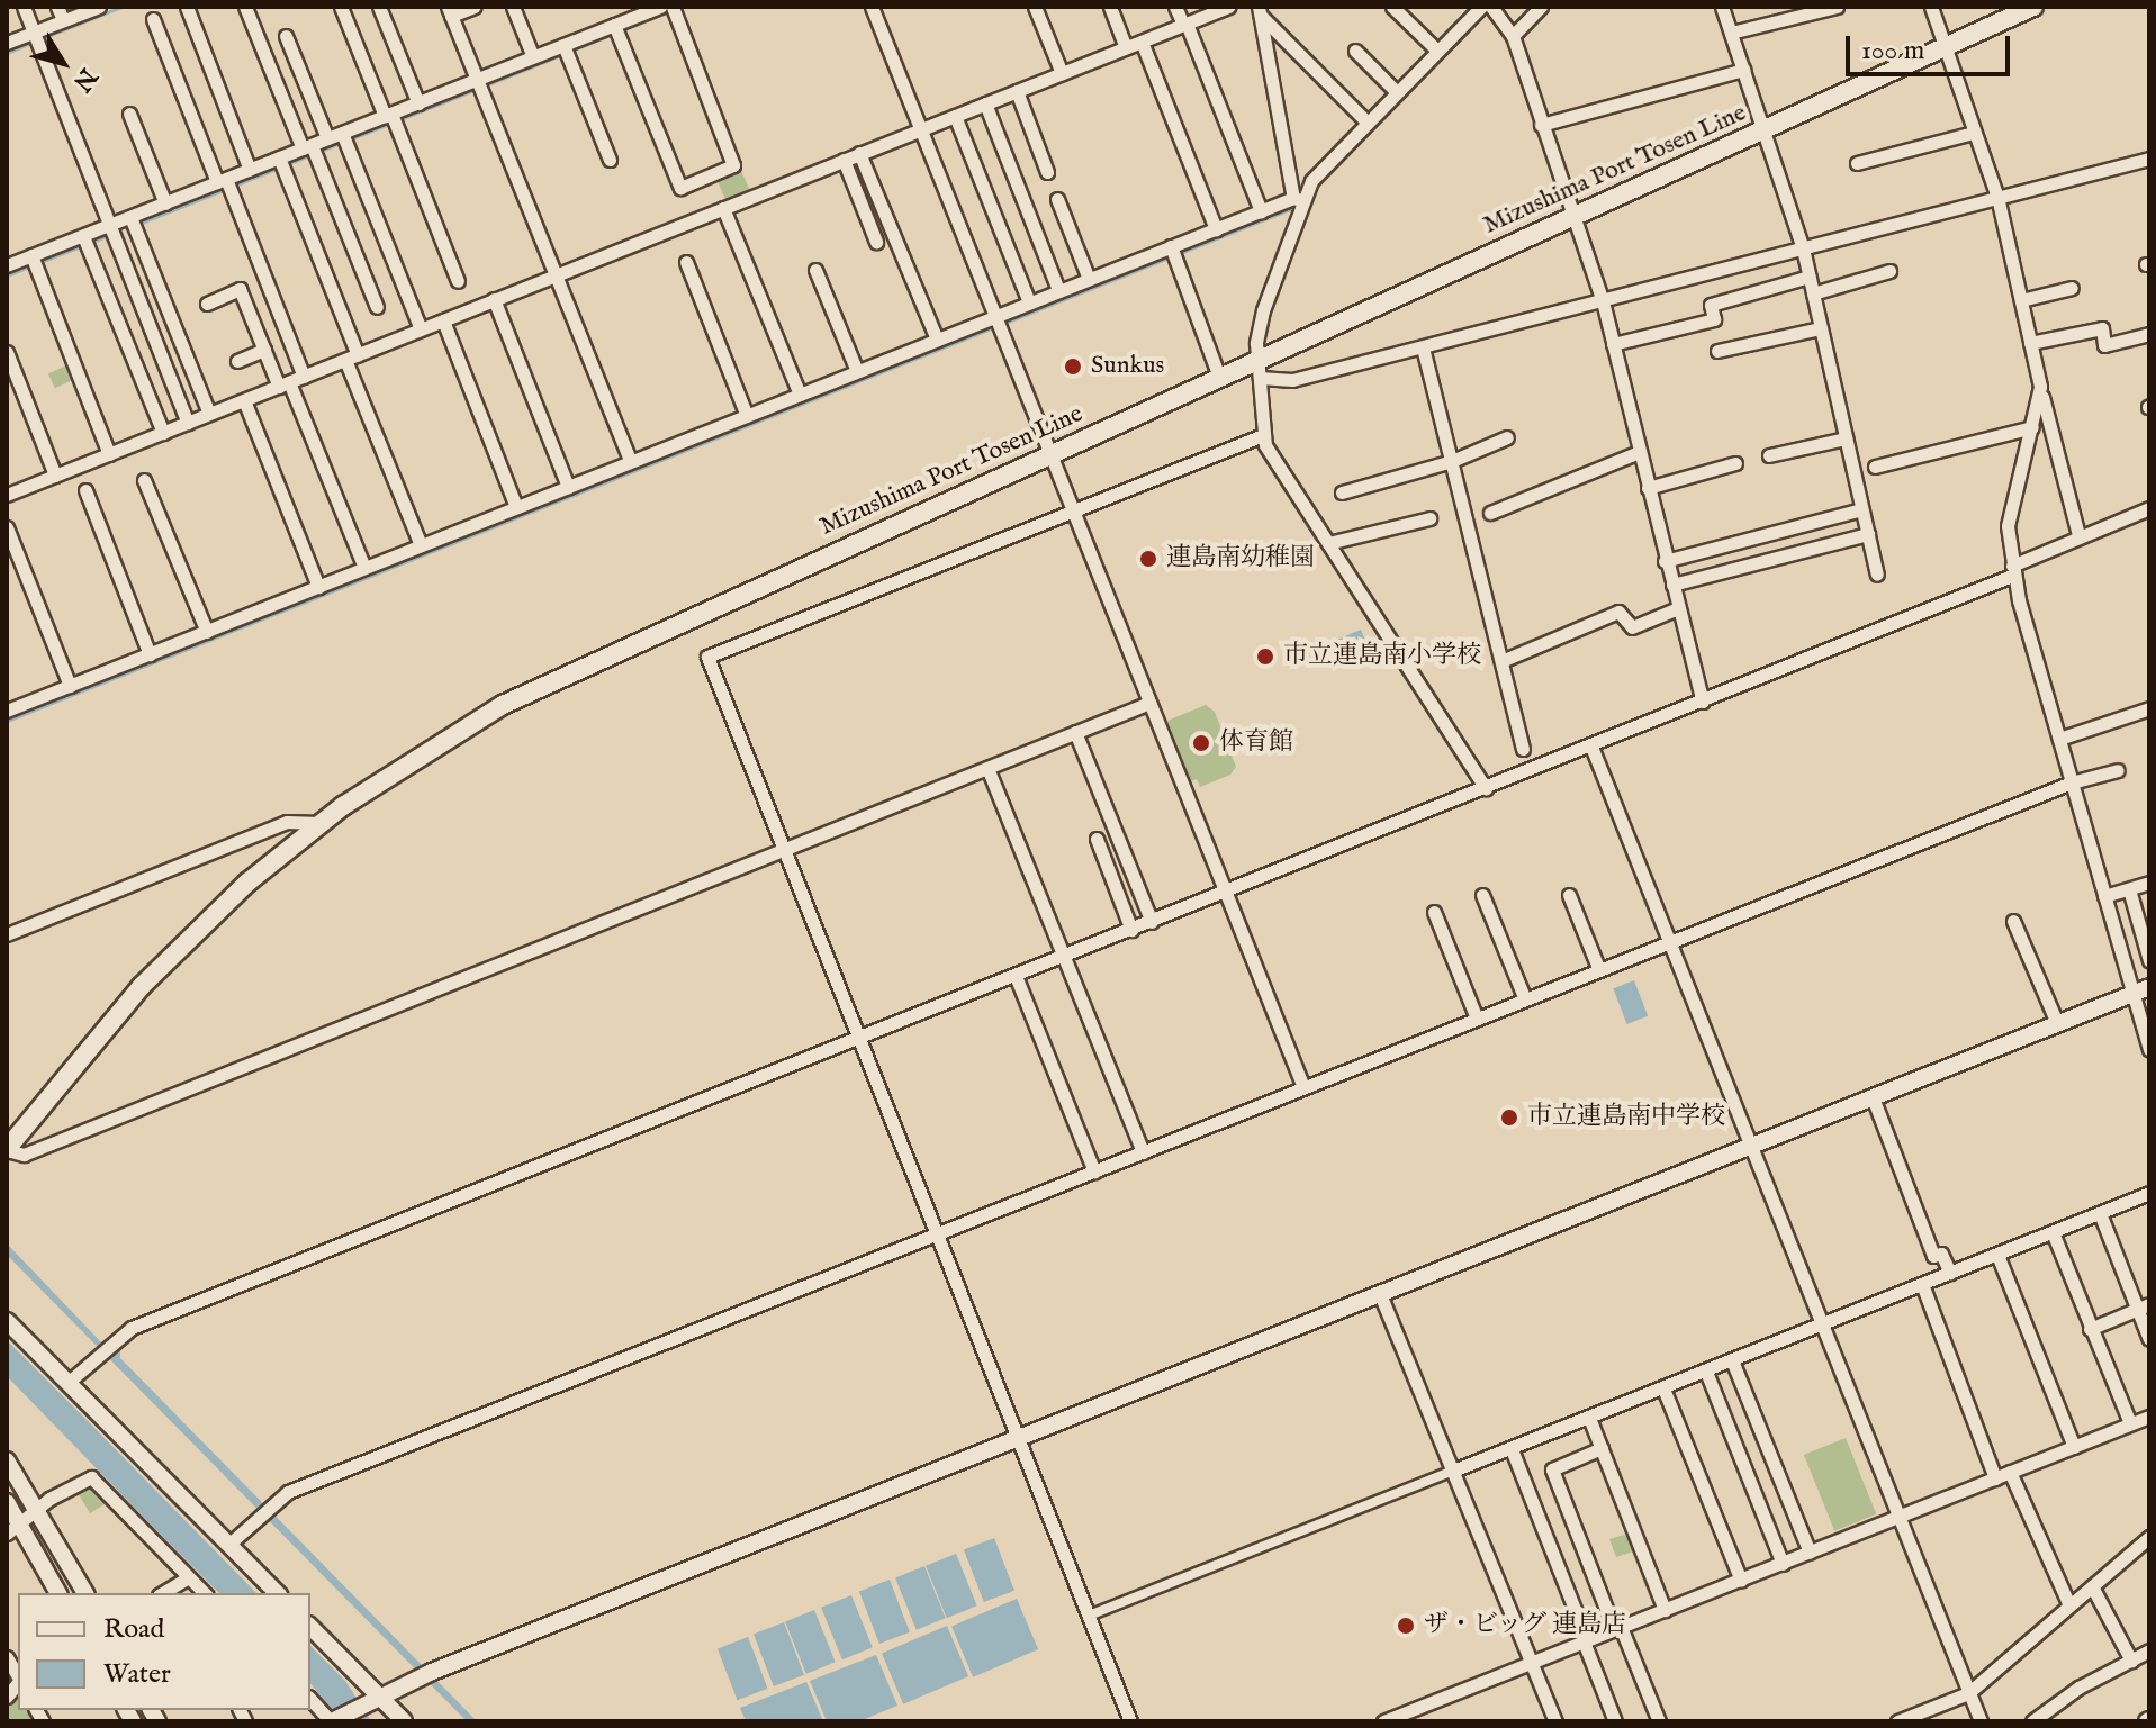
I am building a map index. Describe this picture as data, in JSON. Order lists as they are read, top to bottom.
{
  "streets": {
    "main road": ["Mizushima Port Tosen Line"]
  },
  "places": [
    "Sunkus",
    "連島南幼稚園",
    "市立連島南小学校",
    "体育館",
    "市立連島南中学校",
    "ザ・ビッグ 連島店"
  ],
  "legend": ["Road", "Water"],
  "scale_bar": "100 m",
  "north": "bottom right"
}
